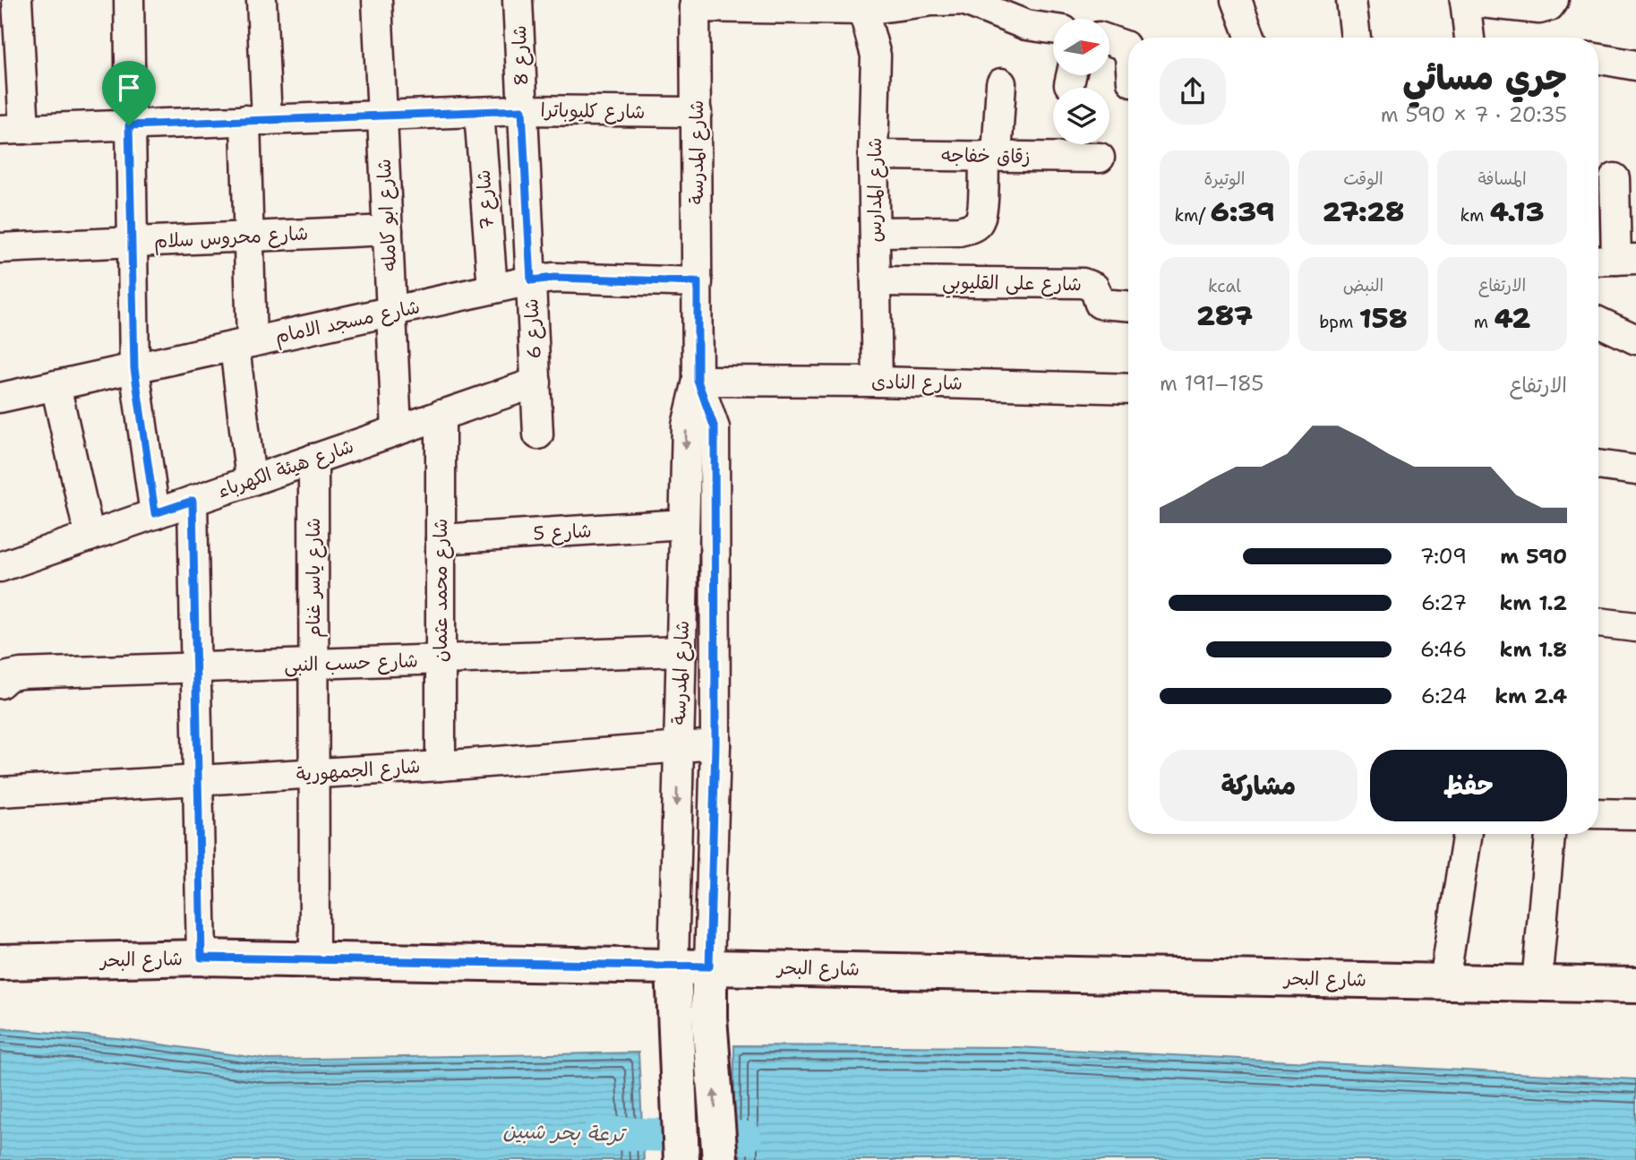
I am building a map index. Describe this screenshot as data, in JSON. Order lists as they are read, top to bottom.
{
  "streets": {
    "street": [
      "شارع 8",
      "شارع كليوباترا",
      "شارع المدرسة",
      "زقاق خفاجه",
      "شارع المدارس",
      "شارع 7",
      "شارع ابو كامله",
      "شارع محروس سلام",
      "شارع على القليوبي",
      "شارع مسجد الامام",
      "شارع 6",
      "شارع النادى",
      "شارع هيئة الكهرباء",
      "شارع 5",
      "شارع ياسر غنام",
      "شارع محمد عثمان",
      "شارع حسب النبى",
      "شارع الجمهورية",
      "شارع البحر"
    ]
  },
  "crossings": [
    ["شارع 8", "شارع كليوباترا"],
    ["شارع 8", "شارع 6"],
    ["شارع كليوباترا", "شارع المدرسة"],
    ["شارع كليوباترا", "شارع 7"],
    ["شارع كليوباترا", "شارع ابو كامله"],
    ["شارع كليوباترا", "شارع 6"],
    ["شارع المدرسة", "شارع مسجد الامام"],
    ["شارع المدرسة", "شارع النادى"],
    ["شارع المدرسة", "شارع 5"],
    ["شارع المدرسة", "شارع حسب النبى"],
    ["شارع المدرسة", "شارع الجمهورية"],
    ["شارع المدرسة", "شارع البحر"],
    ["زقاق خفاجه", "شارع المدارس"],
    ["شارع المدارس", "شارع على القليوبي"],
    ["شارع المدارس", "شارع النادى"],
    ["شارع 7", "شارع مسجد الامام"],
    ["شارع ابو كامله", "شارع محروس سلام"],
    ["شارع ابو كامله", "شارع مسجد الامام"],
    ["شارع ابو كامله", "شارع هيئة الكهرباء"],
    ["شارع مسجد الامام", "شارع 6"],
    ["شارع 6", "شارع هيئة الكهرباء"],
    ["شارع هيئة الكهرباء", "شارع ياسر غنام"],
    ["شارع هيئة الكهرباء", "شارع محمد عثمان"],
    ["شارع 5", "شارع محمد عثمان"],
    ["شارع ياسر غنام", "شارع حسب النبى"],
    ["شارع ياسر غنام", "شارع الجمهورية"],
    ["شارع ياسر غنام", "شارع البحر"],
    ["شارع محمد عثمان", "شارع حسب النبى"],
    ["شارع محمد عثمان", "شارع الجمهورية"]
  ],
  "water": ["ترعة بحر شبين"],
  "north": "right",
  "page": {
    "heading": ["جري مسائي", "20:35 · 7 × 590 m"],
    "stats": [
      ["المسافة", "4.13 km"],
      ["الوقت", "27:28"],
      ["الوتيرة", "6:39 /km"],
      ["الارتفاع", "42 m"],
      ["النبض", "158 bpm"],
      ["kcal", "287"]
    ],
    "chart": ["الارتفاع", "185–191 m"],
    "list": [
      {
        "name": "590 m",
        "note": "7:09"
      },
      {
        "name": "1.2 km",
        "note": "6:27"
      },
      {
        "name": "1.8 km",
        "note": "6:46"
      },
      {
        "name": "2.4 km",
        "note": "6:24"
      }
    ],
    "buttons": ["حفظ", "مشاركة"]
  }
}
